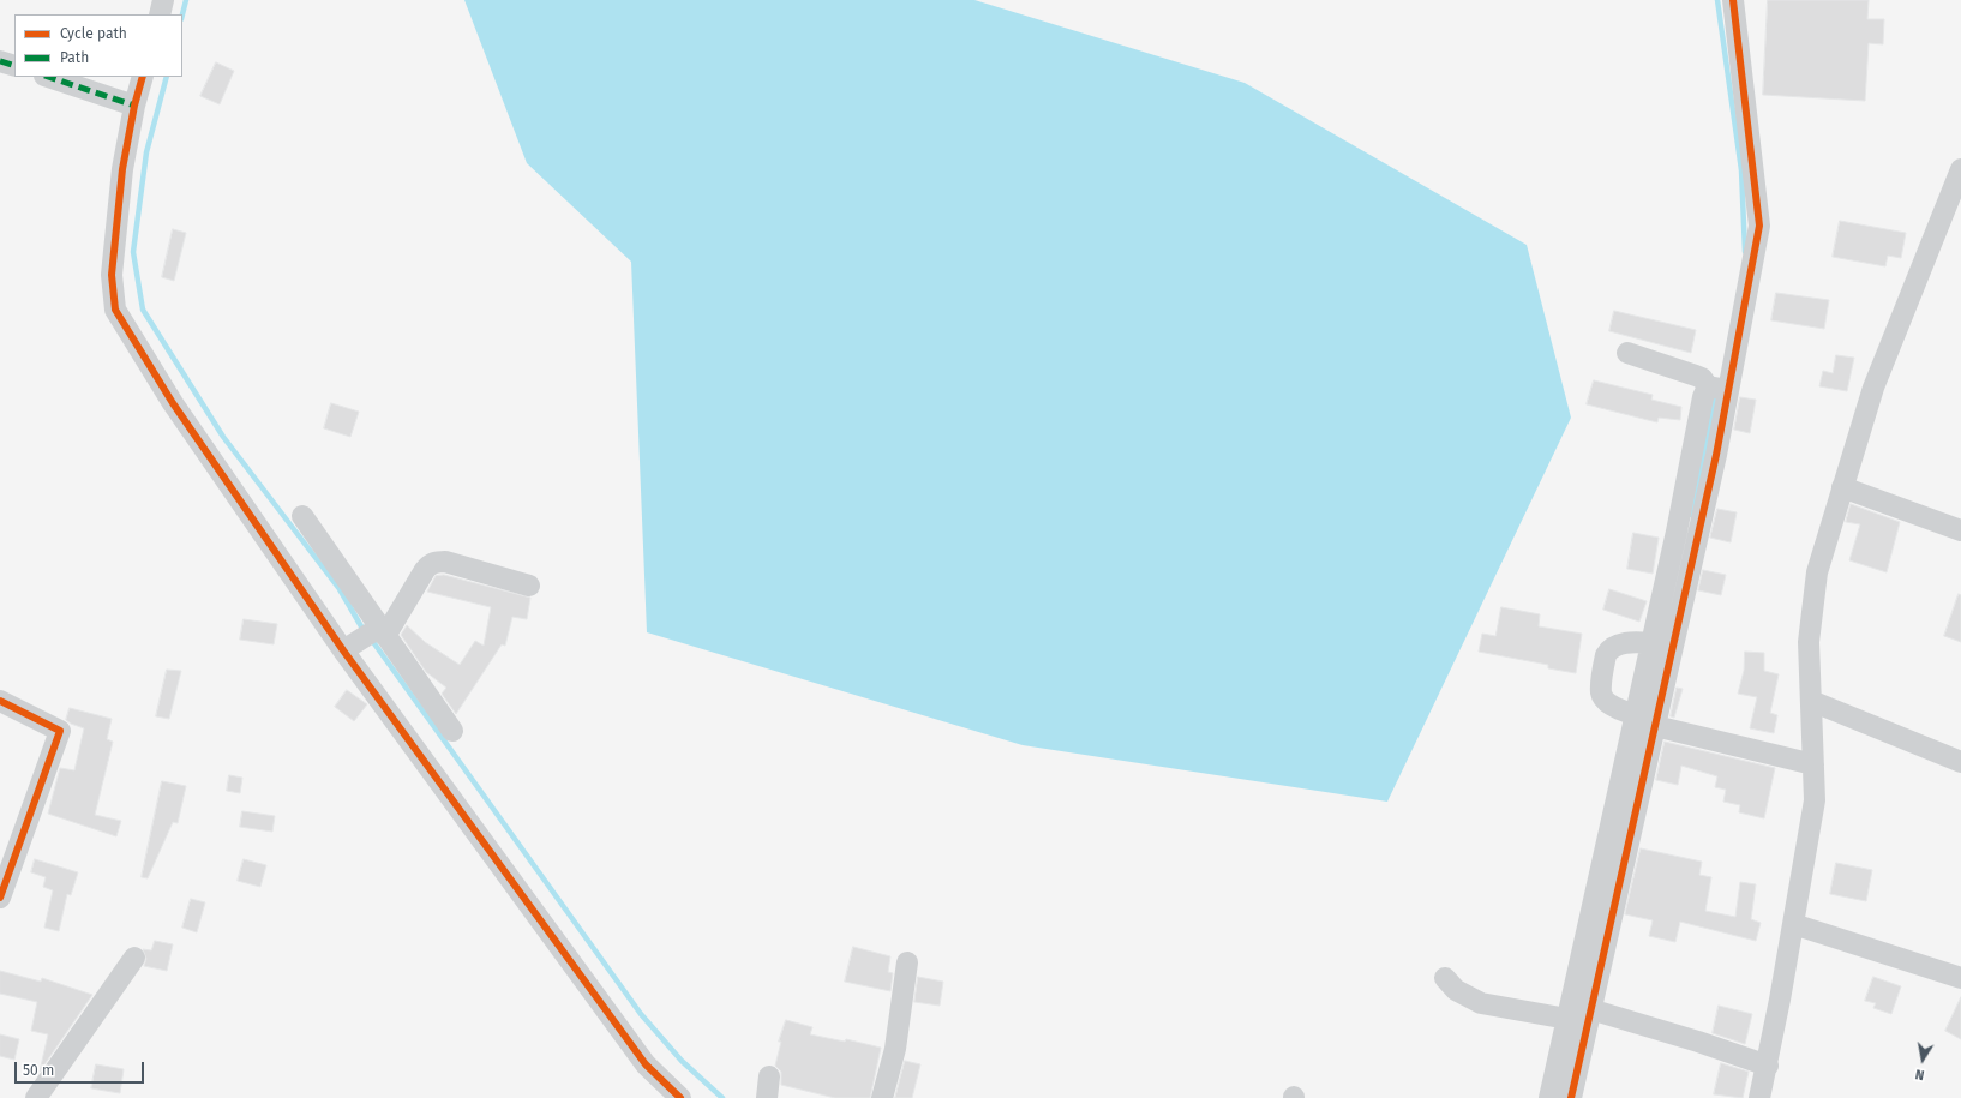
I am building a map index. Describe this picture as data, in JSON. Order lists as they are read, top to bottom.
{
  "legend": ["Cycle path", "Path"],
  "scale_bar": "50 m",
  "north": "bottom"
}
